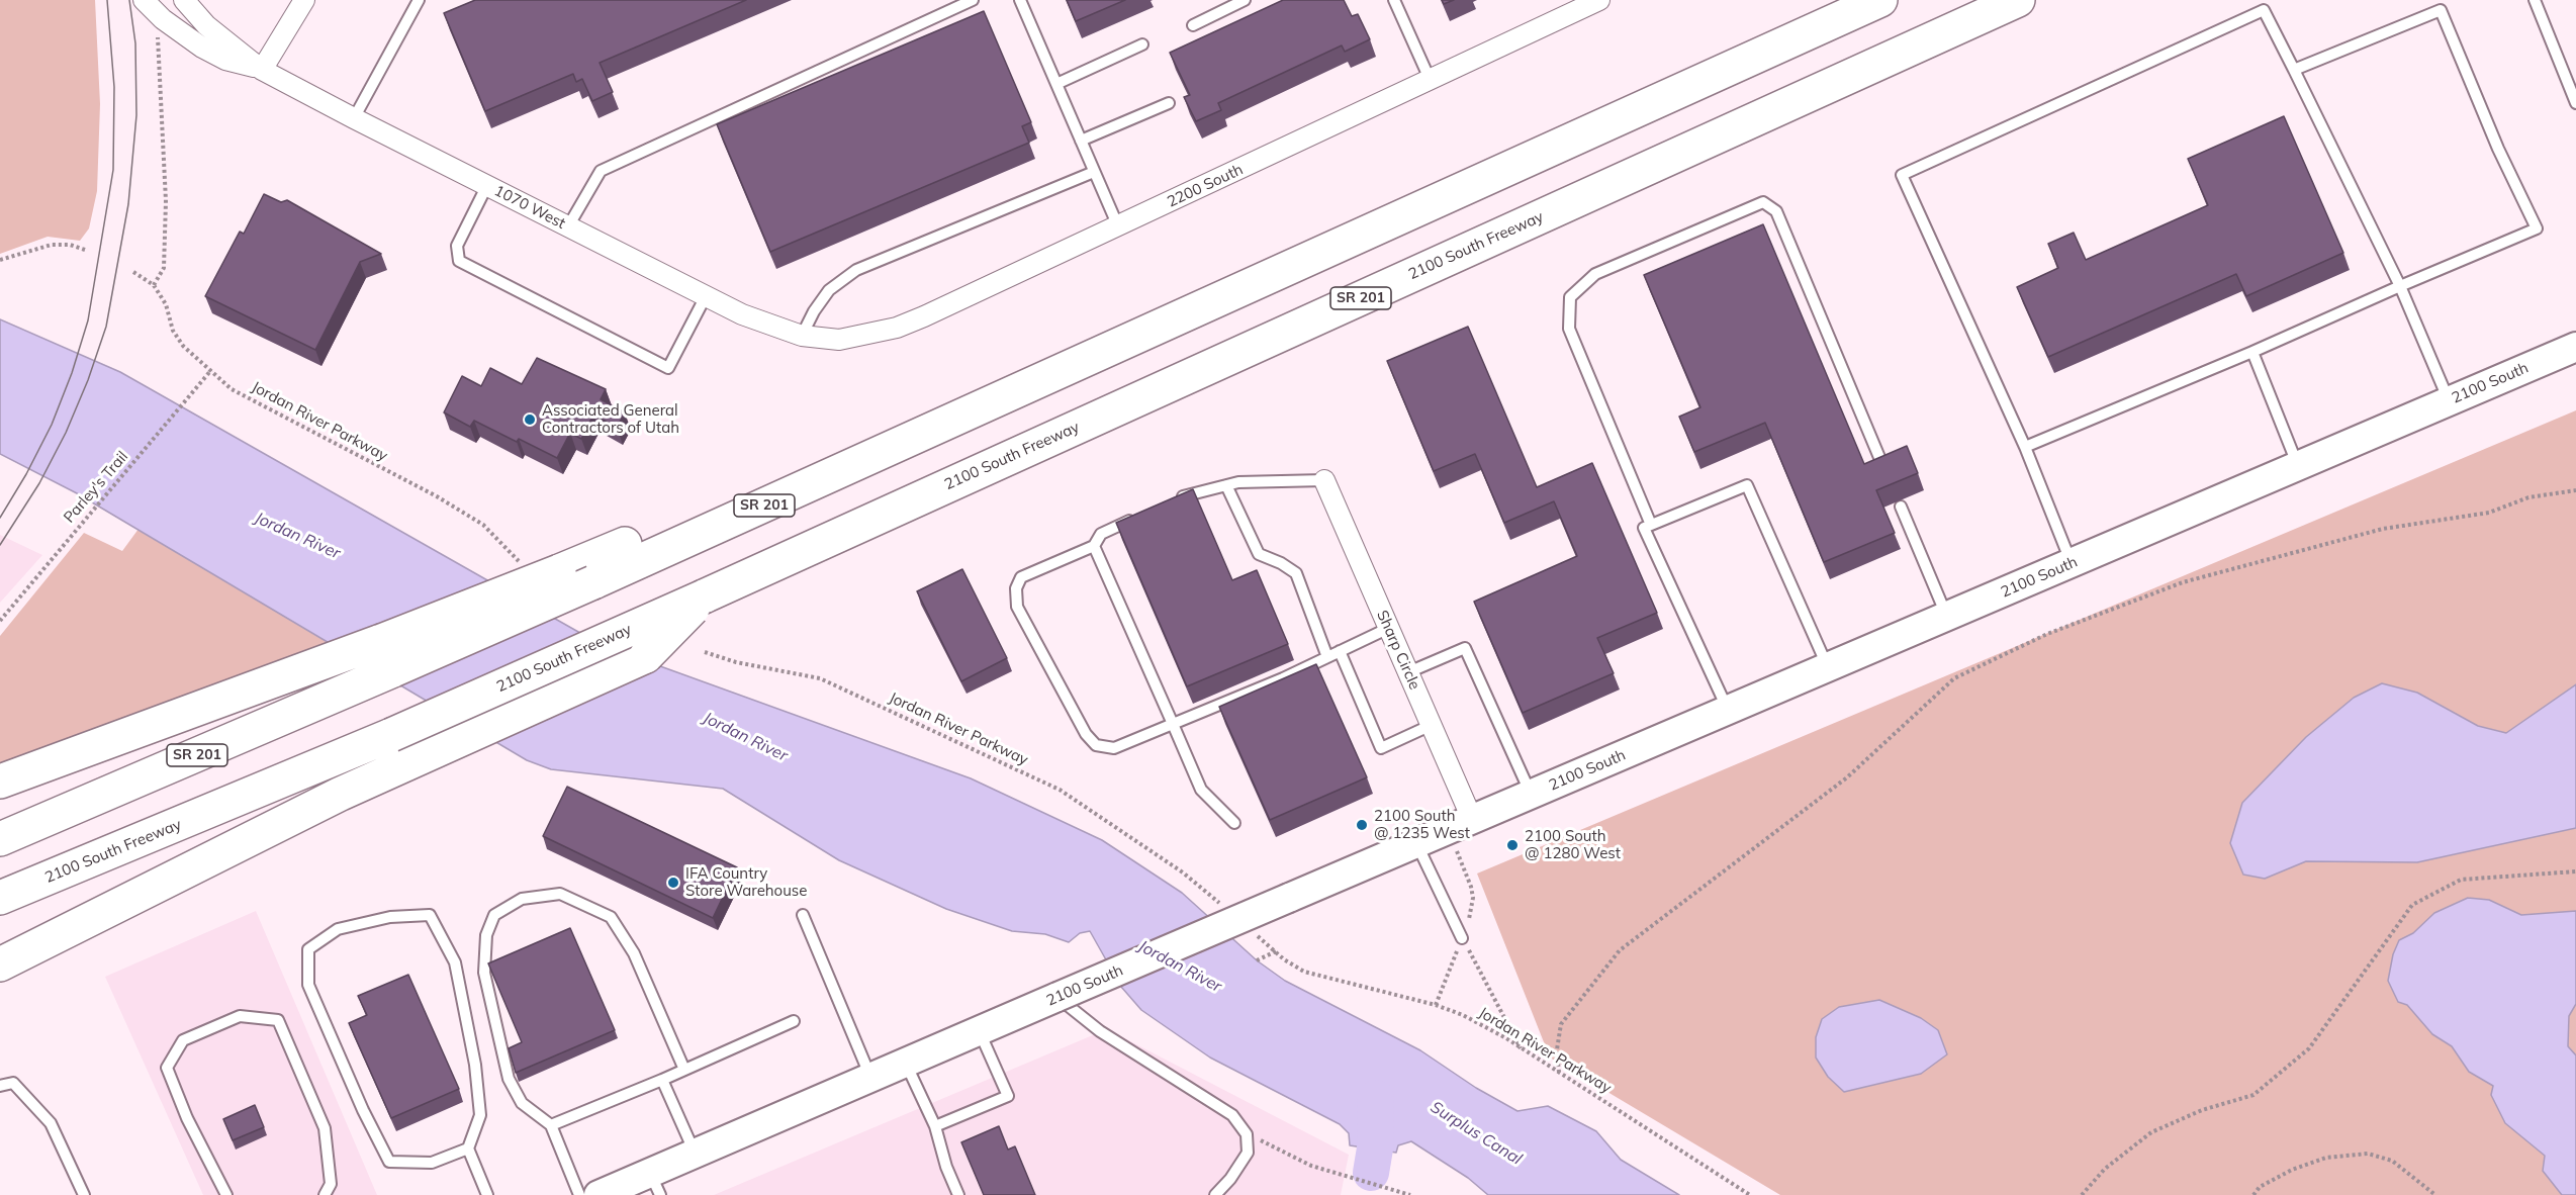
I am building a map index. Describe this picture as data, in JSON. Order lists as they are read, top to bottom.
{
  "streets": {
    "highway": ["2100 South Freeway", "SR 201"],
    "street": [
      "2200 South",
      "1070 West",
      "2100 South",
      "Sharp Circle"
    ],
    "path": ["Jordan River Parkway", "Parley's Trail"]
  },
  "crossings": [
    ["2200 South", "1070 West"],
    ["2100 South", "Sharp Circle"],
    ["Jordan River Parkway", "Parley's Trail"]
  ],
  "water": ["Jordan River", "Surplus Canal"],
  "places": [
    "Associated General Contractors of Utah",
    "2100 South @ 1235 West",
    "2100 South @ 1280 West",
    "IFA Country Store Warehouse"
  ]
}
